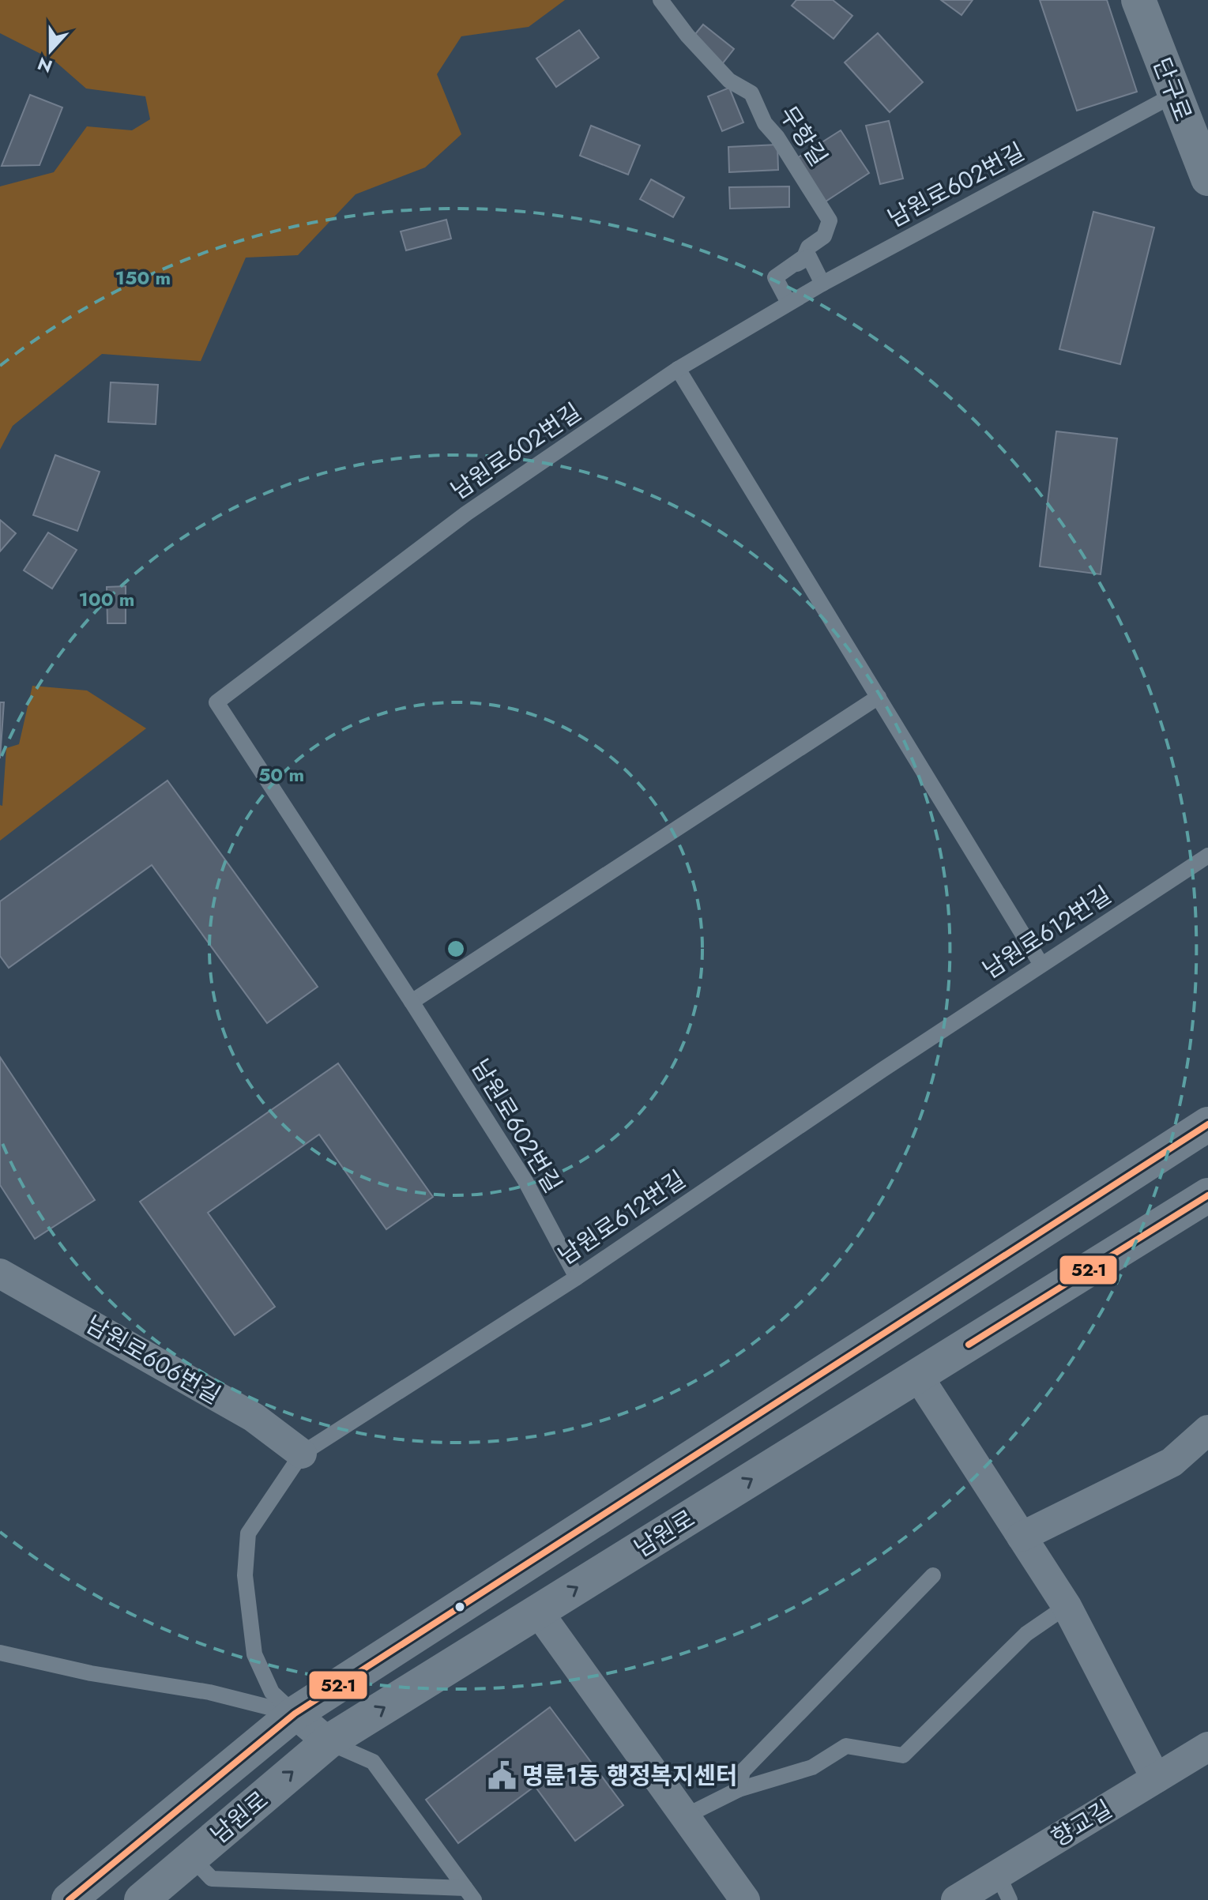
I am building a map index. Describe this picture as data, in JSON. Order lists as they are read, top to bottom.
{
  "streets": {
    "street": [
      "단구로",
      "남원로606번길",
      "남원로",
      "향교길"
    ],
    "lane": ["무항길", "남원로602번길", "남원로612번길"]
  },
  "crossings": [
    ["단구로", "남원로602번길"],
    ["남원로602번길", "남원로612번길"],
    ["남원로612번길", "남원로606번길"],
    ["남원로612번길", "남원로"]
  ],
  "places": {
    "public building": ["명륜1동 행정복지센터"]
  },
  "lines": ["transit line 52-1"],
  "north": "bottom",
  "rings": ["150 m", "100 m", "50 m"]
}
